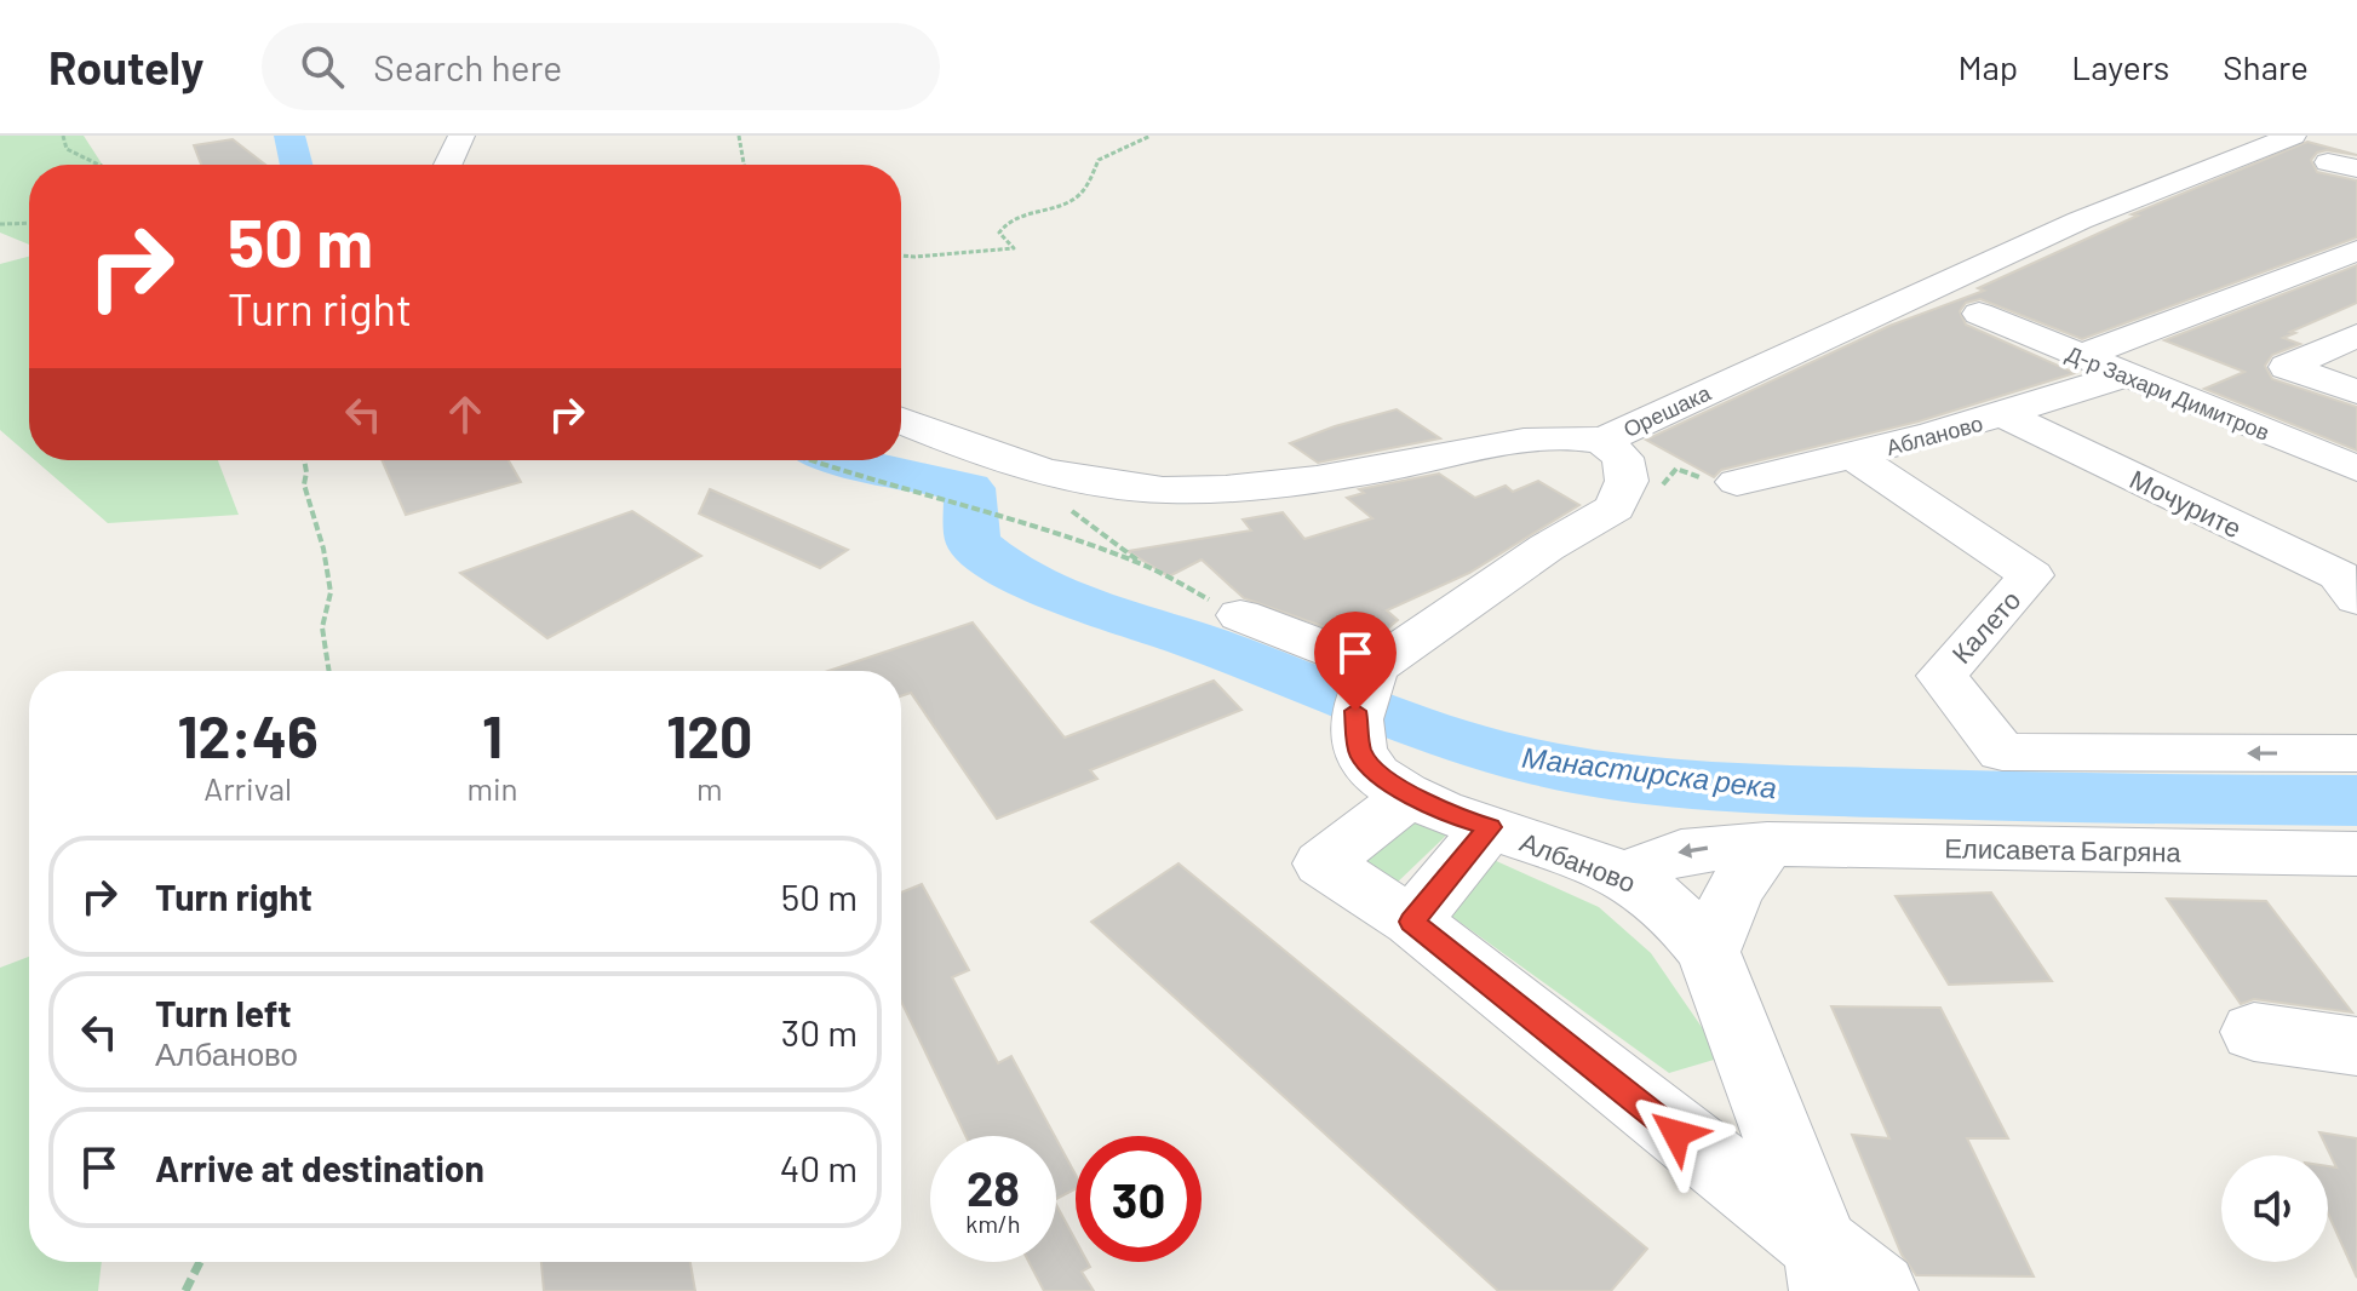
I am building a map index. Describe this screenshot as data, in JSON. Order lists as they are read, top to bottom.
{
  "streets": {
    "street": [
      "Д-р Захари Димитров",
      "Орешака",
      "Абланово",
      "Мочурите",
      "Калето",
      "Елисавета Багряна",
      "Албаново"
    ]
  },
  "crossings": [
    ["Д-р Захари Димитров", "Абланово"],
    ["Абланово", "Мочурите"],
    ["Абланово", "Калето"],
    ["Елисавета Багряна", "Албаново"]
  ],
  "water": ["Манастирска река"],
  "page": {
    "header": "Routely",
    "search": "Search here",
    "nav": ["Map", "Layers", "Share"],
    "turn": ["50 m", "Turn right"],
    "eta": [
      "12:46",
      "Arrival",
      "1",
      "min",
      "120",
      "m"
    ],
    "list": [
      {
        "name": "Turn right",
        "value": "50 m"
      },
      {
        "name": "Turn left",
        "note": "Албаново",
        "value": "30 m"
      },
      {
        "name": "Arrive at destination",
        "value": "40 m"
      }
    ],
    "speed": "28 km/h",
    "limit": "30"
  }
}
